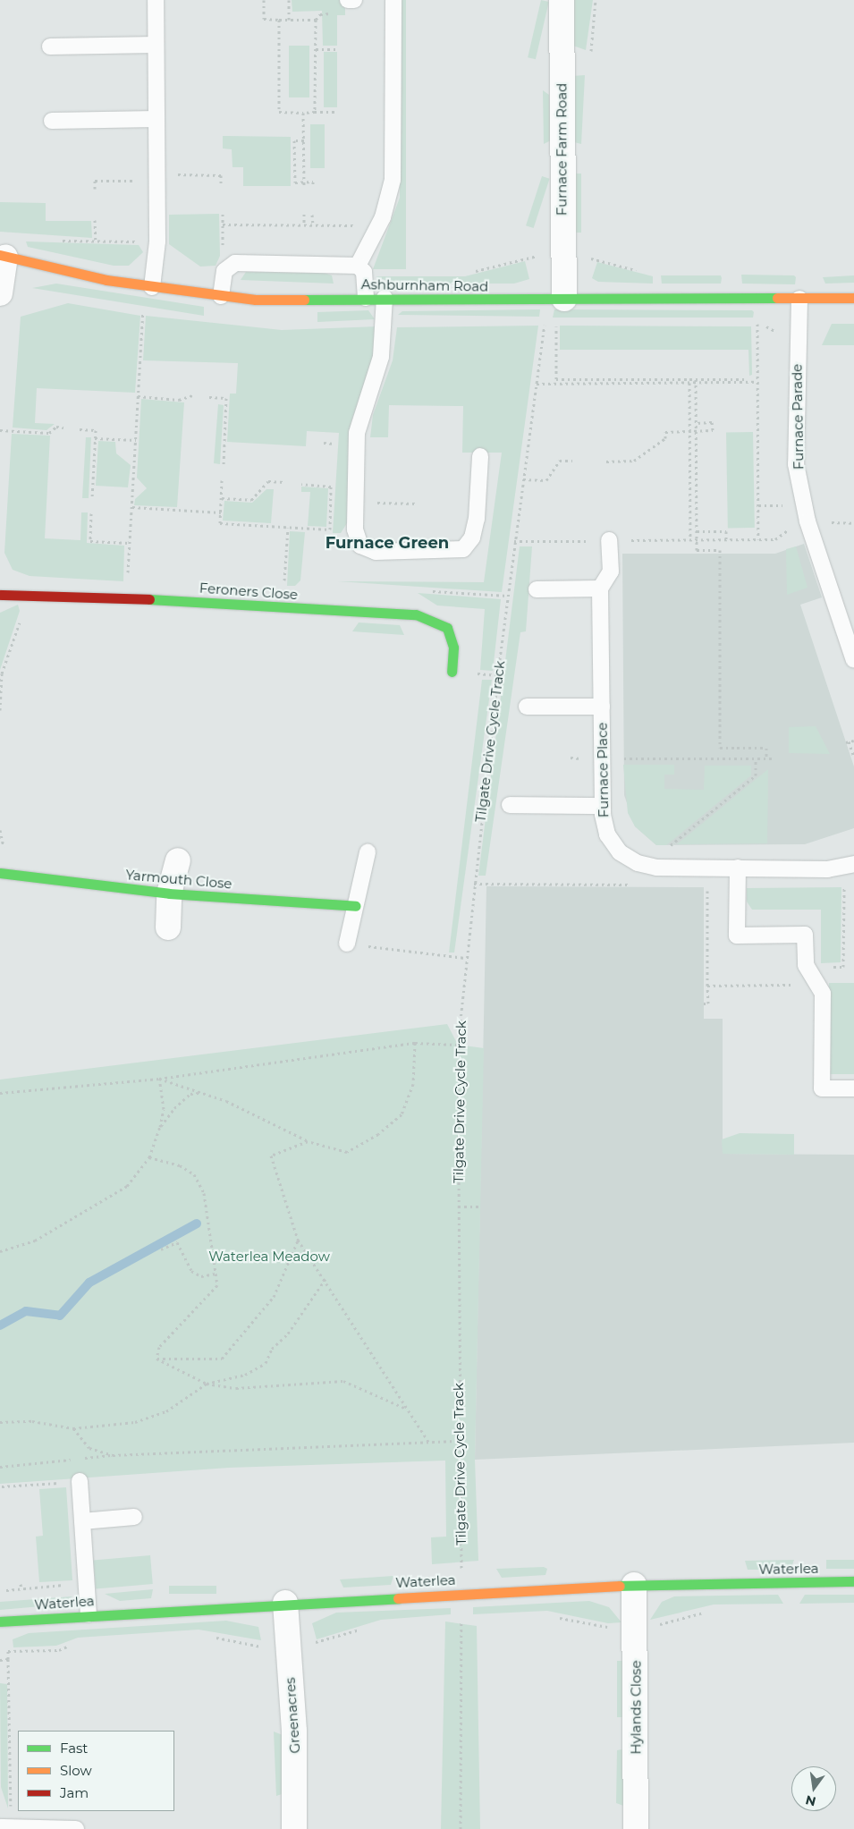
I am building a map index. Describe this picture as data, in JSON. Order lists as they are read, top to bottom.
{
  "streets": {
    "street": [
      "Furnace Farm Road",
      "Ashburnham Road",
      "Feroners Close",
      "Yarmouth Close",
      "Waterlea",
      "Hylands Close",
      "Greenacres"
    ],
    "lane": ["Furnace Parade", "Furnace Place"],
    "path": ["Tilgate Drive Cycle Track"]
  },
  "crossings": [
    ["Furnace Farm Road", "Ashburnham Road"],
    ["Furnace Farm Road", "Tilgate Drive Cycle Track"],
    ["Ashburnham Road", "Furnace Parade"],
    ["Ashburnham Road", "Tilgate Drive Cycle Track"],
    ["Tilgate Drive Cycle Track", "Waterlea"],
    ["Waterlea", "Hylands Close"],
    ["Waterlea", "Greenacres"]
  ],
  "districts": ["Furnace Green"],
  "parks": ["Waterlea Meadow"],
  "legend": ["Fast", "Slow", "Jam"],
  "north": "bottom"
}
